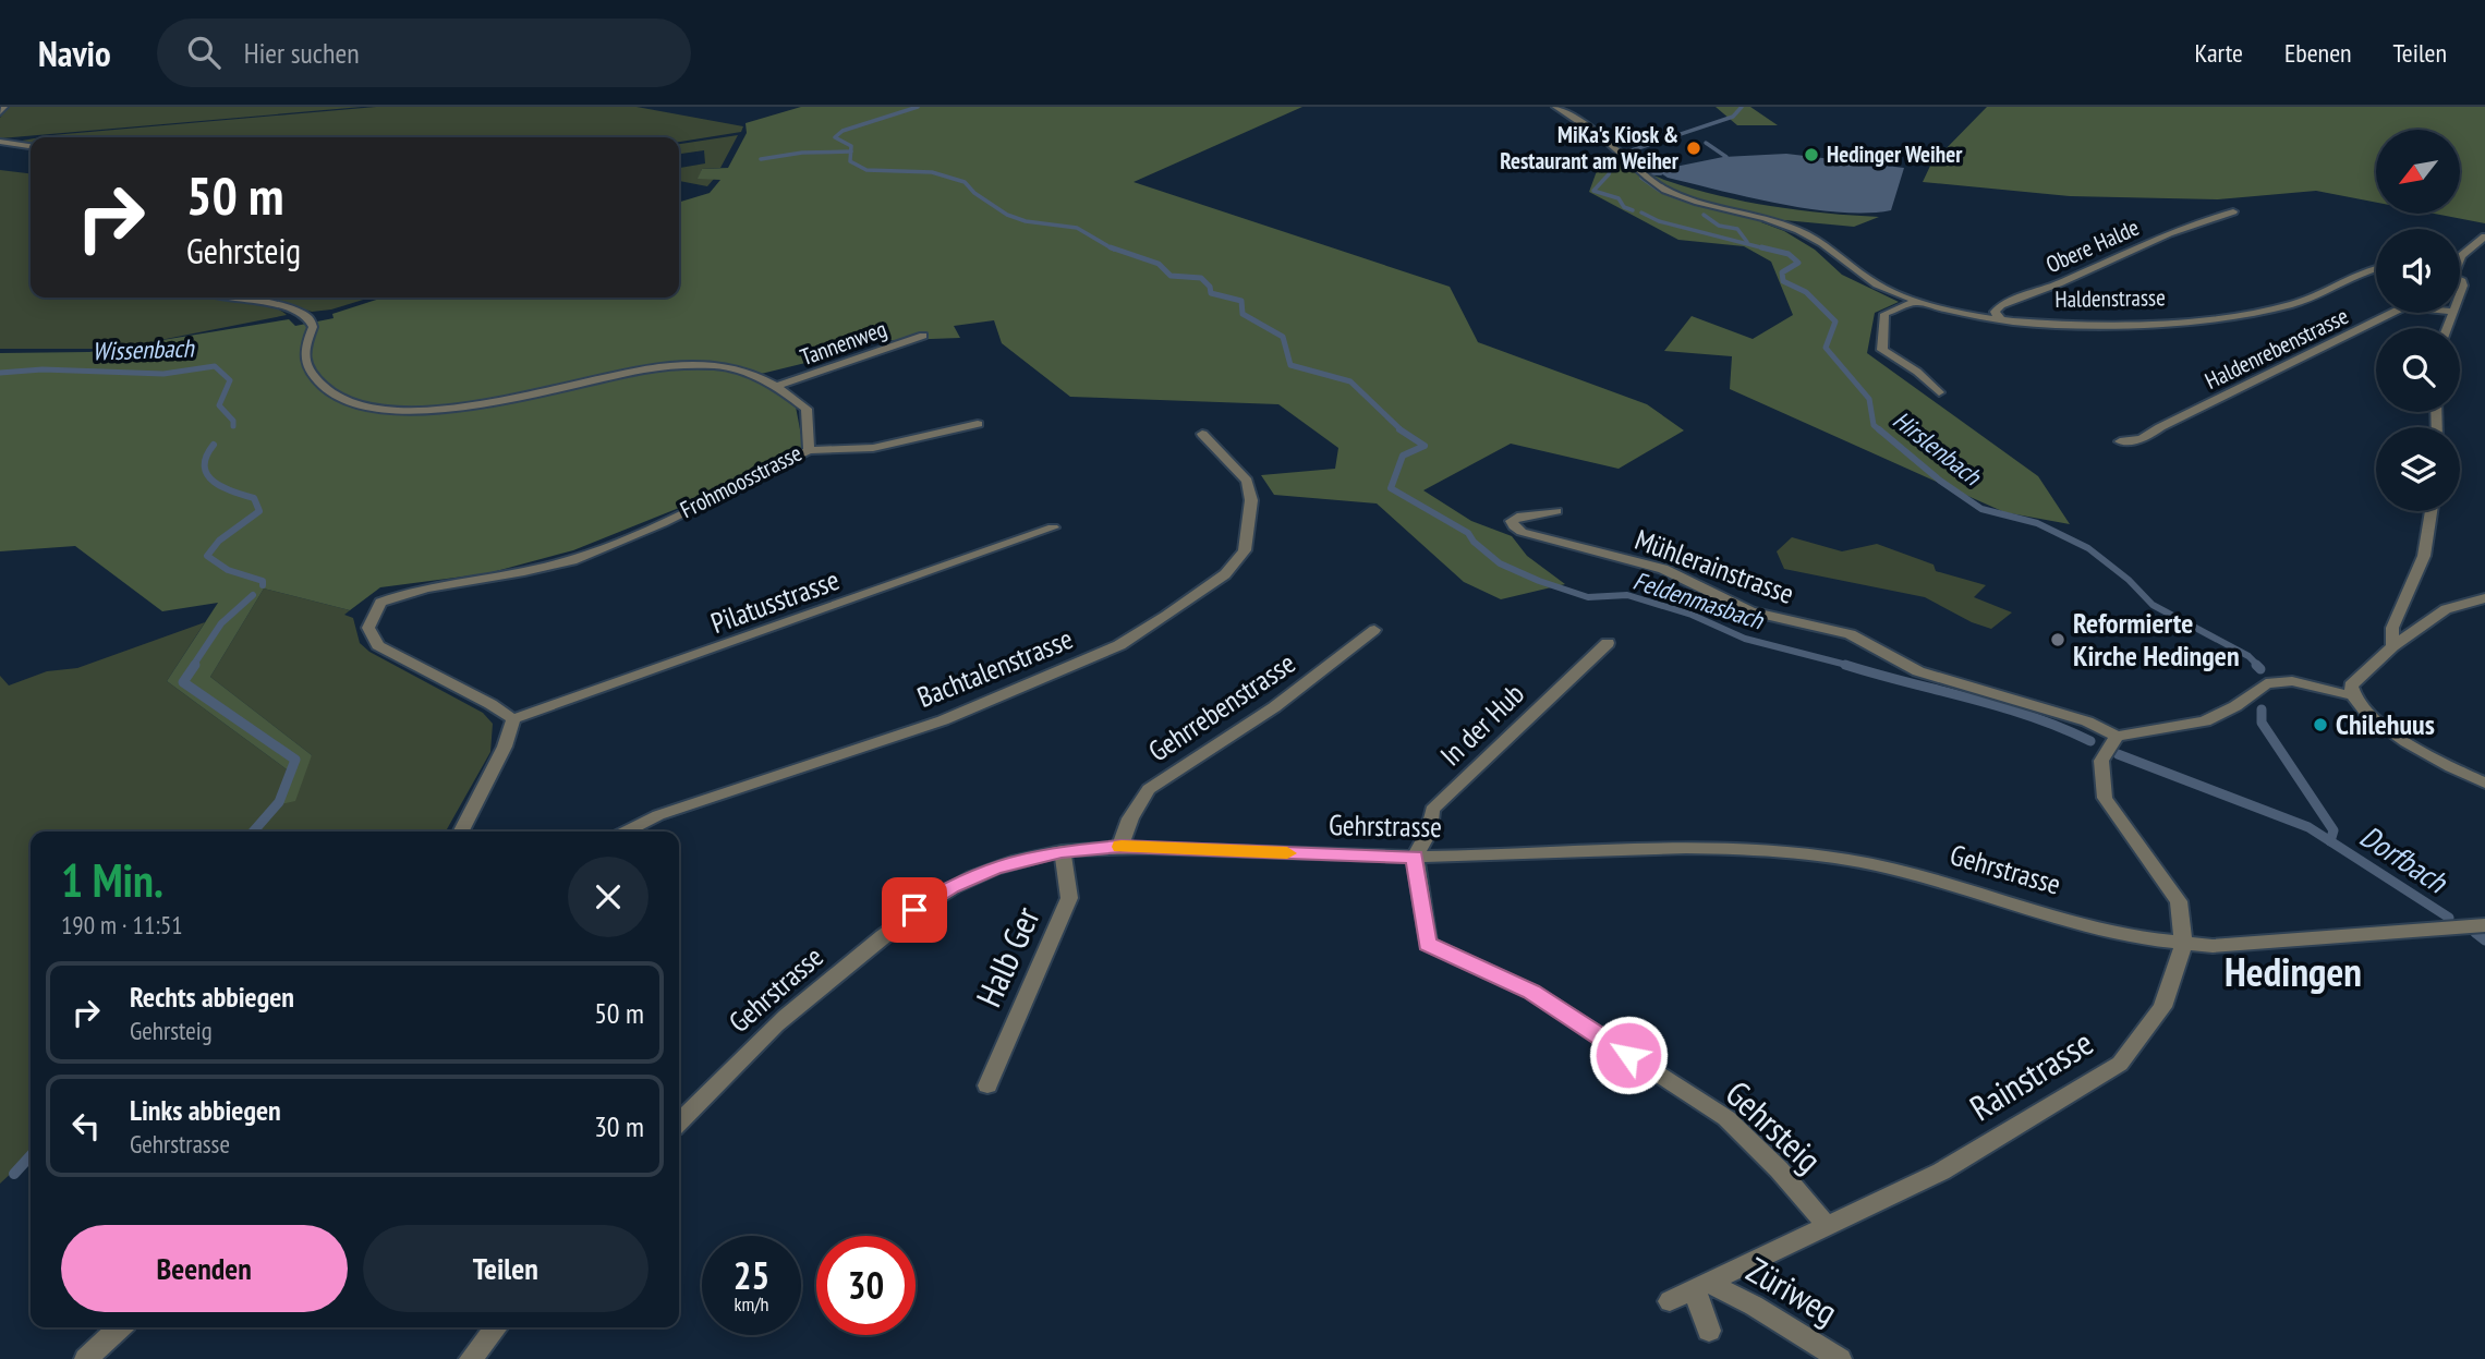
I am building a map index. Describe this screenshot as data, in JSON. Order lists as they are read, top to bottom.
{
  "streets": {
    "street": [
      "Obere Halde",
      "Haldenstrasse",
      "Tannenweg",
      "Haldenrebenstrasse",
      "Frohmoosstrasse",
      "Mühlerainstrasse",
      "Pilatusstrasse",
      "Bachtalenstrasse",
      "Gehrrebenstrasse",
      "In der Hub",
      "Gehrstrasse",
      "Halb Ger",
      "Rainstrasse",
      "Gehrsteig",
      "Züriweg"
    ]
  },
  "crossings": [
    ["Obere Halde", "Haldenstrasse"],
    ["Tannenweg", "Frohmoosstrasse"],
    ["Frohmoosstrasse", "Pilatusstrasse"],
    ["Gehrrebenstrasse", "Gehrstrasse"],
    ["In der Hub", "Gehrstrasse"],
    ["In der Hub", "Gehrsteig"],
    ["Gehrstrasse", "Halb Ger"],
    ["Gehrstrasse", "Rainstrasse"],
    ["Gehrstrasse", "Gehrsteig"],
    ["Rainstrasse", "Gehrsteig"],
    ["Rainstrasse", "Züriweg"]
  ],
  "districts": ["Hedingen"],
  "water": [
    "Wissenbach",
    "Hirslenbach",
    "Feldenmasbach",
    "Dorfbach"
  ],
  "places": [
    "MiKa's Kiosk & Restaurant am Weiher",
    "Hedinger Weiher",
    "Reformierte Kirche Hedingen",
    "Chilehuus"
  ],
  "north": "bottom left",
  "page": {
    "header": "Navio",
    "search": "Hier suchen",
    "nav": ["Karte", "Ebenen", "Teilen"],
    "turn": ["50 m", "Gehrsteig"],
    "heading": ["1 Min.", "190 m · 11:51"],
    "list": [
      {
        "name": "Rechts abbiegen",
        "note": "Gehrsteig",
        "value": "50 m"
      },
      {
        "name": "Links abbiegen",
        "note": "Gehrstrasse",
        "value": "30 m"
      }
    ],
    "buttons": ["Beenden", "Teilen"],
    "speed": "25 km/h",
    "limit": "30"
  }
}
